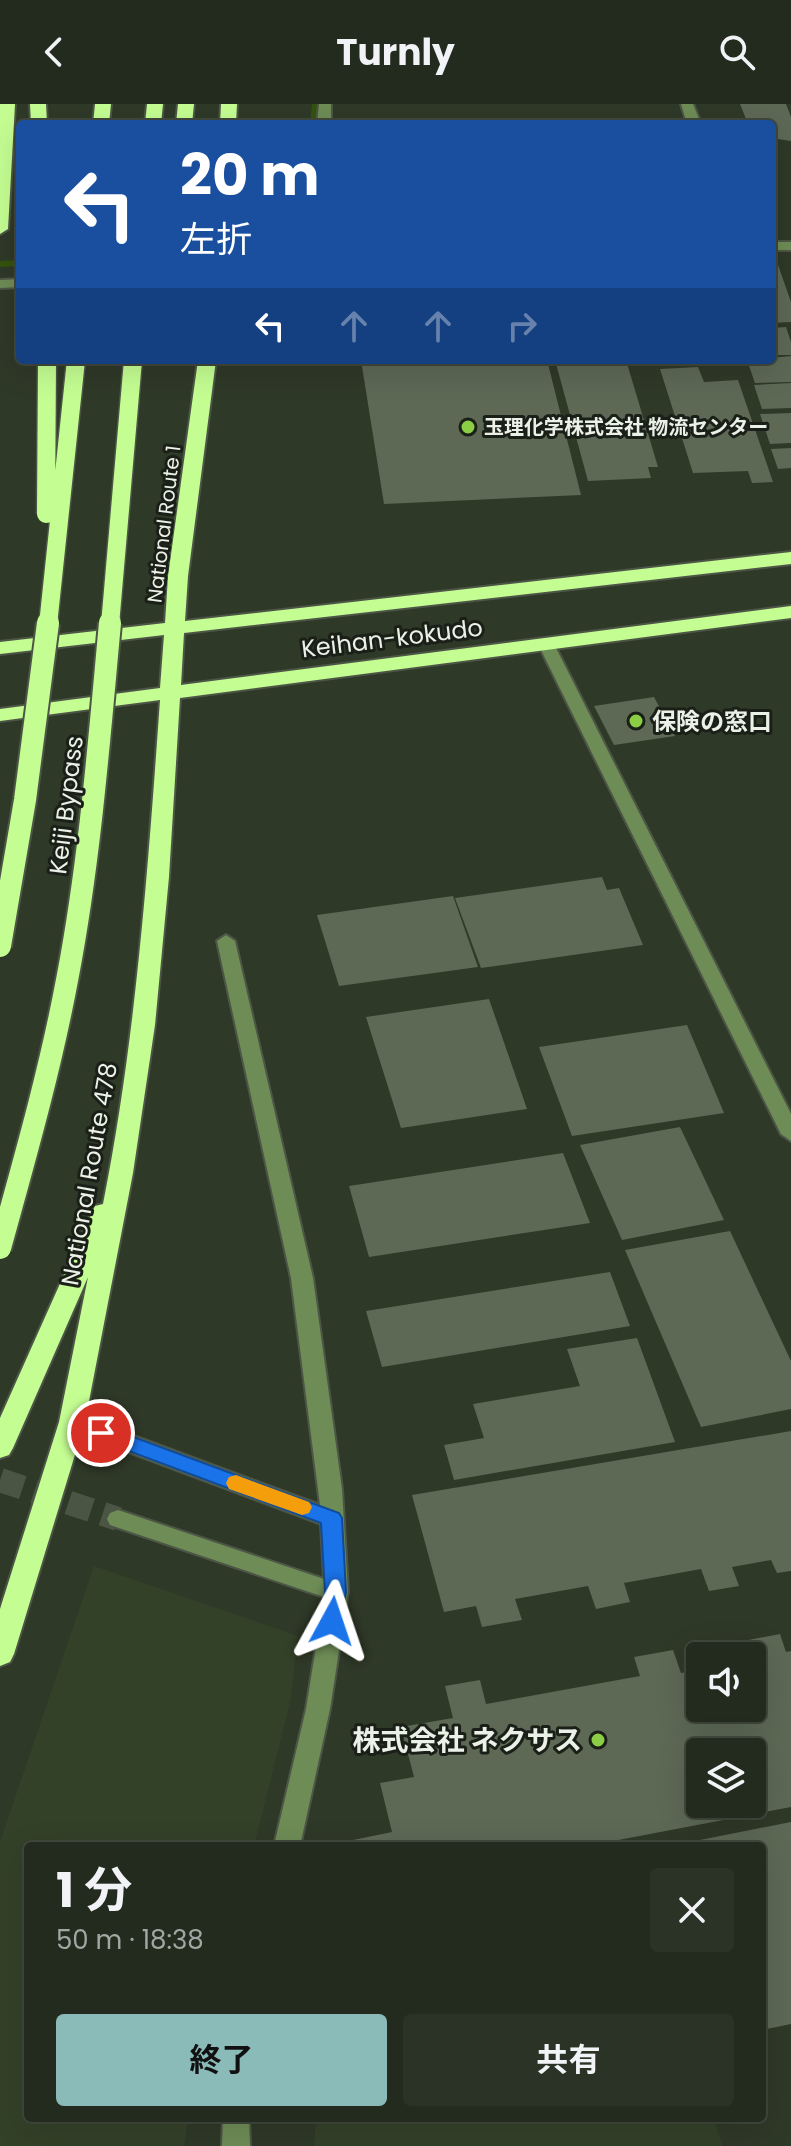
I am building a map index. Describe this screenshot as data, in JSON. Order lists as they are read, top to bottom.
{
  "streets": {
    "highway": [
      "National Route 1",
      "Keihan-kokudo",
      "Keiji Bypass",
      "National Route 478"
    ]
  },
  "crossings": [
    ["National Route 1", "Keihan-kokudo"],
    ["National Route 1", "National Route 478"],
    ["Keihan-kokudo", "National Route 478"]
  ],
  "places": ["玉理化学株式会社 物流センター", "保険の窓口", "株式会社 ネクサス"],
  "page": {
    "header": "Turnly",
    "turn": ["20 m", "左折"],
    "heading": ["1 分", "50 m · 18:38"],
    "buttons": ["終了", "共有"]
  }
}
